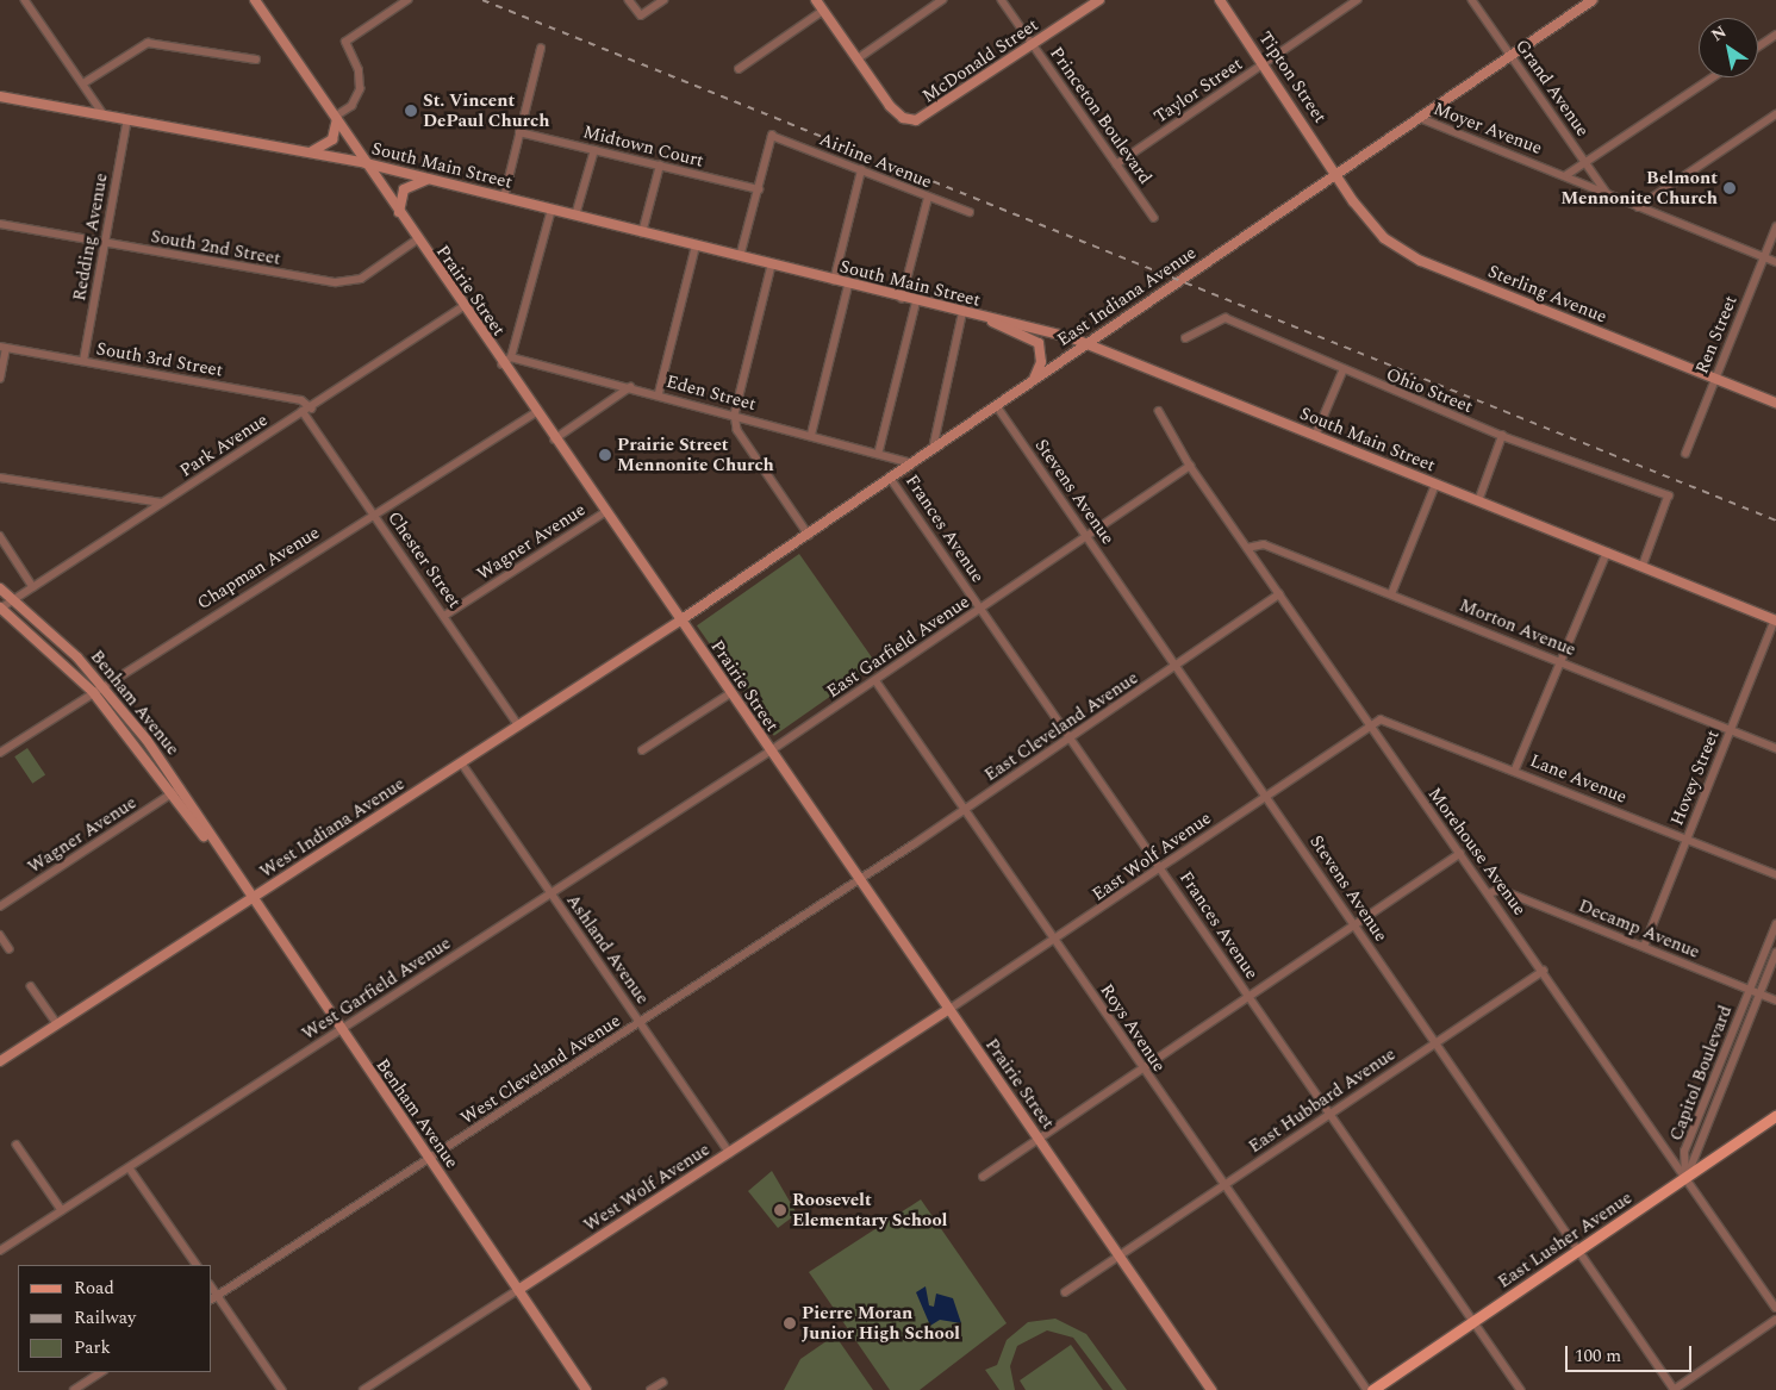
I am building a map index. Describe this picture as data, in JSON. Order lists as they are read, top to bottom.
{
  "streets": {
    "main road": [
      "McDonald Street",
      "Tipton Street",
      "South Main Street",
      "Prairie Street",
      "Sterling Avenue",
      "East Indiana Avenue",
      "Benham Avenue",
      "West Indiana Avenue",
      "West Wolf Avenue",
      "East Lusher Avenue"
    ],
    "street": [
      "Grand Avenue",
      "Taylor Street",
      "Princeton Boulevard",
      "Moyer Avenue",
      "Midtown Court",
      "Airline Avenue",
      "Redding Avenue",
      "South 2nd Street",
      "Ren Street",
      "South 3rd Street",
      "Ohio Street",
      "Eden Street",
      "Park Avenue",
      "Stevens Avenue",
      "Frances Avenue",
      "Wagner Avenue",
      "Chester Street",
      "Chapman Avenue",
      "Morton Avenue",
      "East Garfield Avenue",
      "East Cleveland Avenue",
      "Hovey Street",
      "Lane Avenue",
      "Morehouse Avenue",
      "East Wolf Avenue",
      "Decamp Avenue",
      "Ashland Avenue",
      "West Garfield Avenue",
      "Roys Avenue",
      "West Cleveland Avenue",
      "Capitol Boulevard",
      "East Hubbard Avenue"
    ]
  },
  "crossings": [
    ["McDonald Street", "Princeton Boulevard"],
    ["Tipton Street", "Taylor Street"],
    ["Tipton Street", "Sterling Avenue"],
    ["Tipton Street", "East Indiana Avenue"],
    ["Grand Avenue", "Moyer Avenue"],
    ["Grand Avenue", "East Indiana Avenue"],
    ["Taylor Street", "Princeton Boulevard"],
    ["Moyer Avenue", "East Indiana Avenue"],
    ["Moyer Avenue", "Ren Street"],
    ["Midtown Court", "Airline Avenue"],
    ["South Main Street", "Redding Avenue"],
    ["South Main Street", "Prairie Street"],
    ["South Main Street", "East Indiana Avenue"],
    ["South Main Street", "Ohio Street"],
    ["South Main Street", "Hovey Street"],
    ["Redding Avenue", "South 2nd Street"],
    ["Redding Avenue", "South 3rd Street"],
    ["South 2nd Street", "Prairie Street"],
    ["Prairie Street", "East Indiana Avenue"],
    ["Prairie Street", "Park Avenue"],
    ["Prairie Street", "Wagner Avenue"],
    ["Prairie Street", "Chapman Avenue"],
    ["Prairie Street", "East Garfield Avenue"],
    ["Prairie Street", "East Cleveland Avenue"],
    ["Prairie Street", "West Indiana Avenue"],
    ["Prairie Street", "East Wolf Avenue"],
    ["Prairie Street", "West Garfield Avenue"],
    ["Prairie Street", "West Cleveland Avenue"],
    ["Prairie Street", "East Hubbard Avenue"],
    ["Prairie Street", "West Wolf Avenue"],
    ["Sterling Avenue", "East Indiana Avenue"],
    ["Sterling Avenue", "Ren Street"],
    ["East Indiana Avenue", "Eden Street"],
    ["East Indiana Avenue", "Stevens Avenue"],
    ["East Indiana Avenue", "Frances Avenue"],
    ["East Indiana Avenue", "West Indiana Avenue"],
    ["South 3rd Street", "Park Avenue"],
    ["Park Avenue", "Chester Street"],
    ["Park Avenue", "Benham Avenue"],
    ["Stevens Avenue", "East Garfield Avenue"],
    ["Stevens Avenue", "East Cleveland Avenue"],
    ["Stevens Avenue", "East Wolf Avenue"],
    ["Stevens Avenue", "East Hubbard Avenue"],
    ["Stevens Avenue", "East Lusher Avenue"],
    ["Frances Avenue", "East Garfield Avenue"],
    ["Frances Avenue", "East Cleveland Avenue"],
    ["Frances Avenue", "East Wolf Avenue"],
    ["Frances Avenue", "East Hubbard Avenue"],
    ["Frances Avenue", "East Lusher Avenue"],
    ["Wagner Avenue", "Chester Street"],
    ["Wagner Avenue", "Benham Avenue"],
    ["Chester Street", "Chapman Avenue"],
    ["Chester Street", "West Indiana Avenue"],
    ["Chapman Avenue", "Benham Avenue"],
    ["Morton Avenue", "Hovey Street"],
    ["Morton Avenue", "Morehouse Avenue"],
    ["East Garfield Avenue", "Morehouse Avenue"],
    ["East Garfield Avenue", "West Garfield Avenue"],
    ["East Garfield Avenue", "Roys Avenue"],
    ["Benham Avenue", "West Indiana Avenue"],
    ["Benham Avenue", "West Garfield Avenue"],
    ["Benham Avenue", "West Cleveland Avenue"],
    ["Benham Avenue", "West Wolf Avenue"],
    ["East Cleveland Avenue", "Morehouse Avenue"],
    ["East Cleveland Avenue", "Roys Avenue"],
    ["East Cleveland Avenue", "West Cleveland Avenue"],
    ["Hovey Street", "Lane Avenue"],
    ["Hovey Street", "Decamp Avenue"],
    ["Lane Avenue", "Morehouse Avenue"],
    ["Lane Avenue", "East Wolf Avenue"],
    ["West Indiana Avenue", "Ashland Avenue"],
    ["Morehouse Avenue", "East Wolf Avenue"],
    ["Morehouse Avenue", "Decamp Avenue"],
    ["Morehouse Avenue", "Capitol Boulevard"],
    ["Morehouse Avenue", "East Hubbard Avenue"],
    ["Morehouse Avenue", "East Lusher Avenue"],
    ["East Wolf Avenue", "Roys Avenue"],
    ["East Wolf Avenue", "West Wolf Avenue"],
    ["Decamp Avenue", "Capitol Boulevard"],
    ["Ashland Avenue", "West Garfield Avenue"],
    ["Ashland Avenue", "West Cleveland Avenue"],
    ["Ashland Avenue", "West Wolf Avenue"],
    ["Roys Avenue", "East Hubbard Avenue"],
    ["Capitol Boulevard", "East Lusher Avenue"]
  ],
  "places": [
    "St. Vincent DePaul Church",
    "Belmont Mennonite Church",
    "Prairie Street Mennonite Church",
    "Roosevelt Elementary School",
    "Pierre Moran Junior High School"
  ],
  "legend": ["Road", "Railway", "Park"],
  "scale_bar": "100 m",
  "north": "top left"
}
